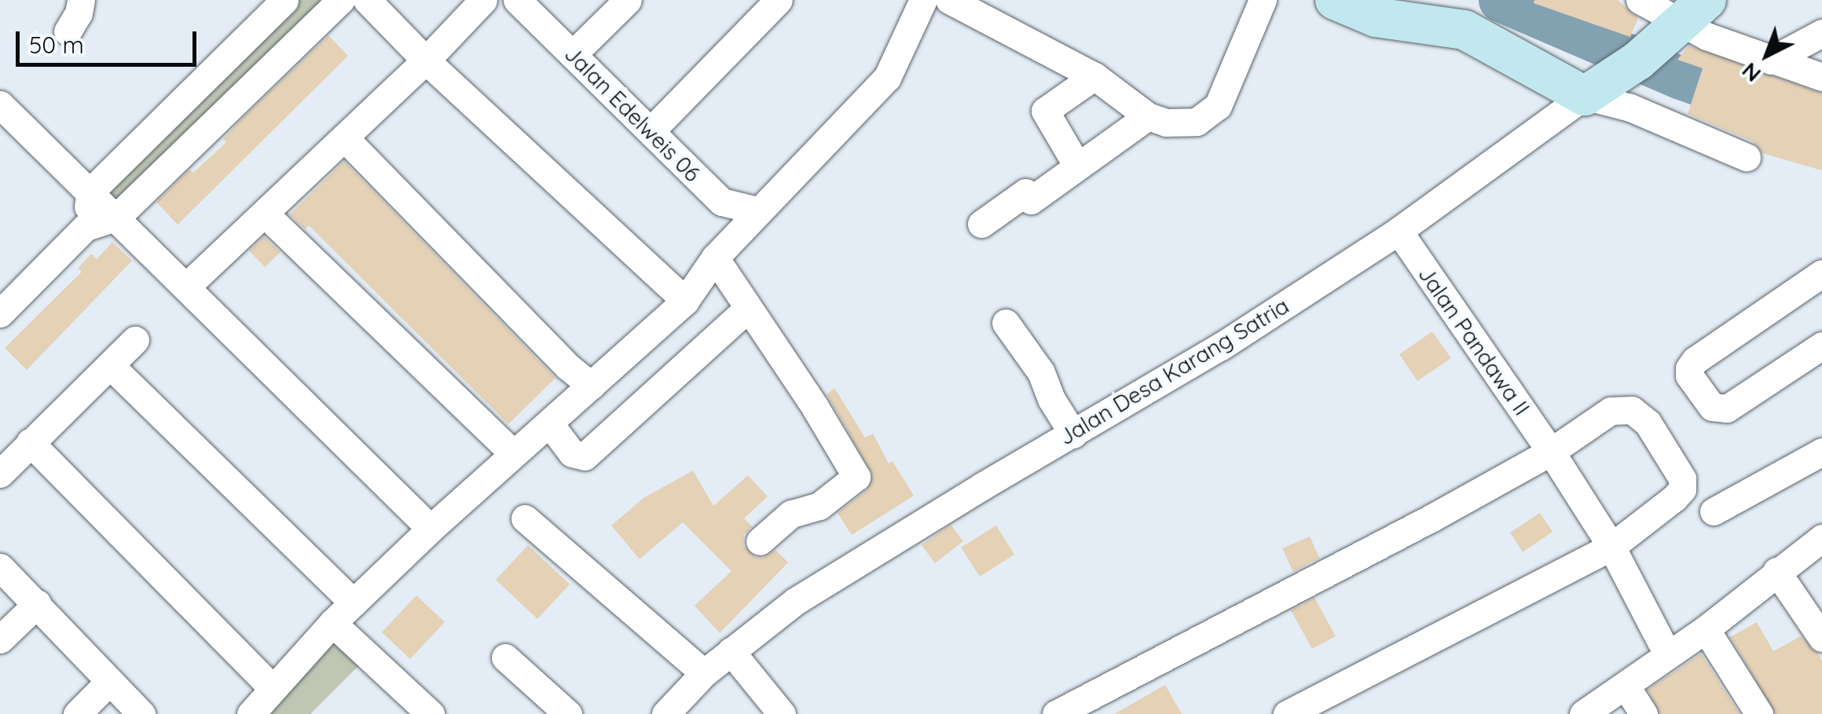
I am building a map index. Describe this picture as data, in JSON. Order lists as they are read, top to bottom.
{
  "streets": {
    "street": ["Jalan Edelweis 06", "Jalan Pandawa II", "Jalan Desa Karang Satria"]
  },
  "crossings": [
    ["Jalan Pandawa II", "Jalan Desa Karang Satria"]
  ],
  "scale_bar": "50 m",
  "north": "bottom left"
}
